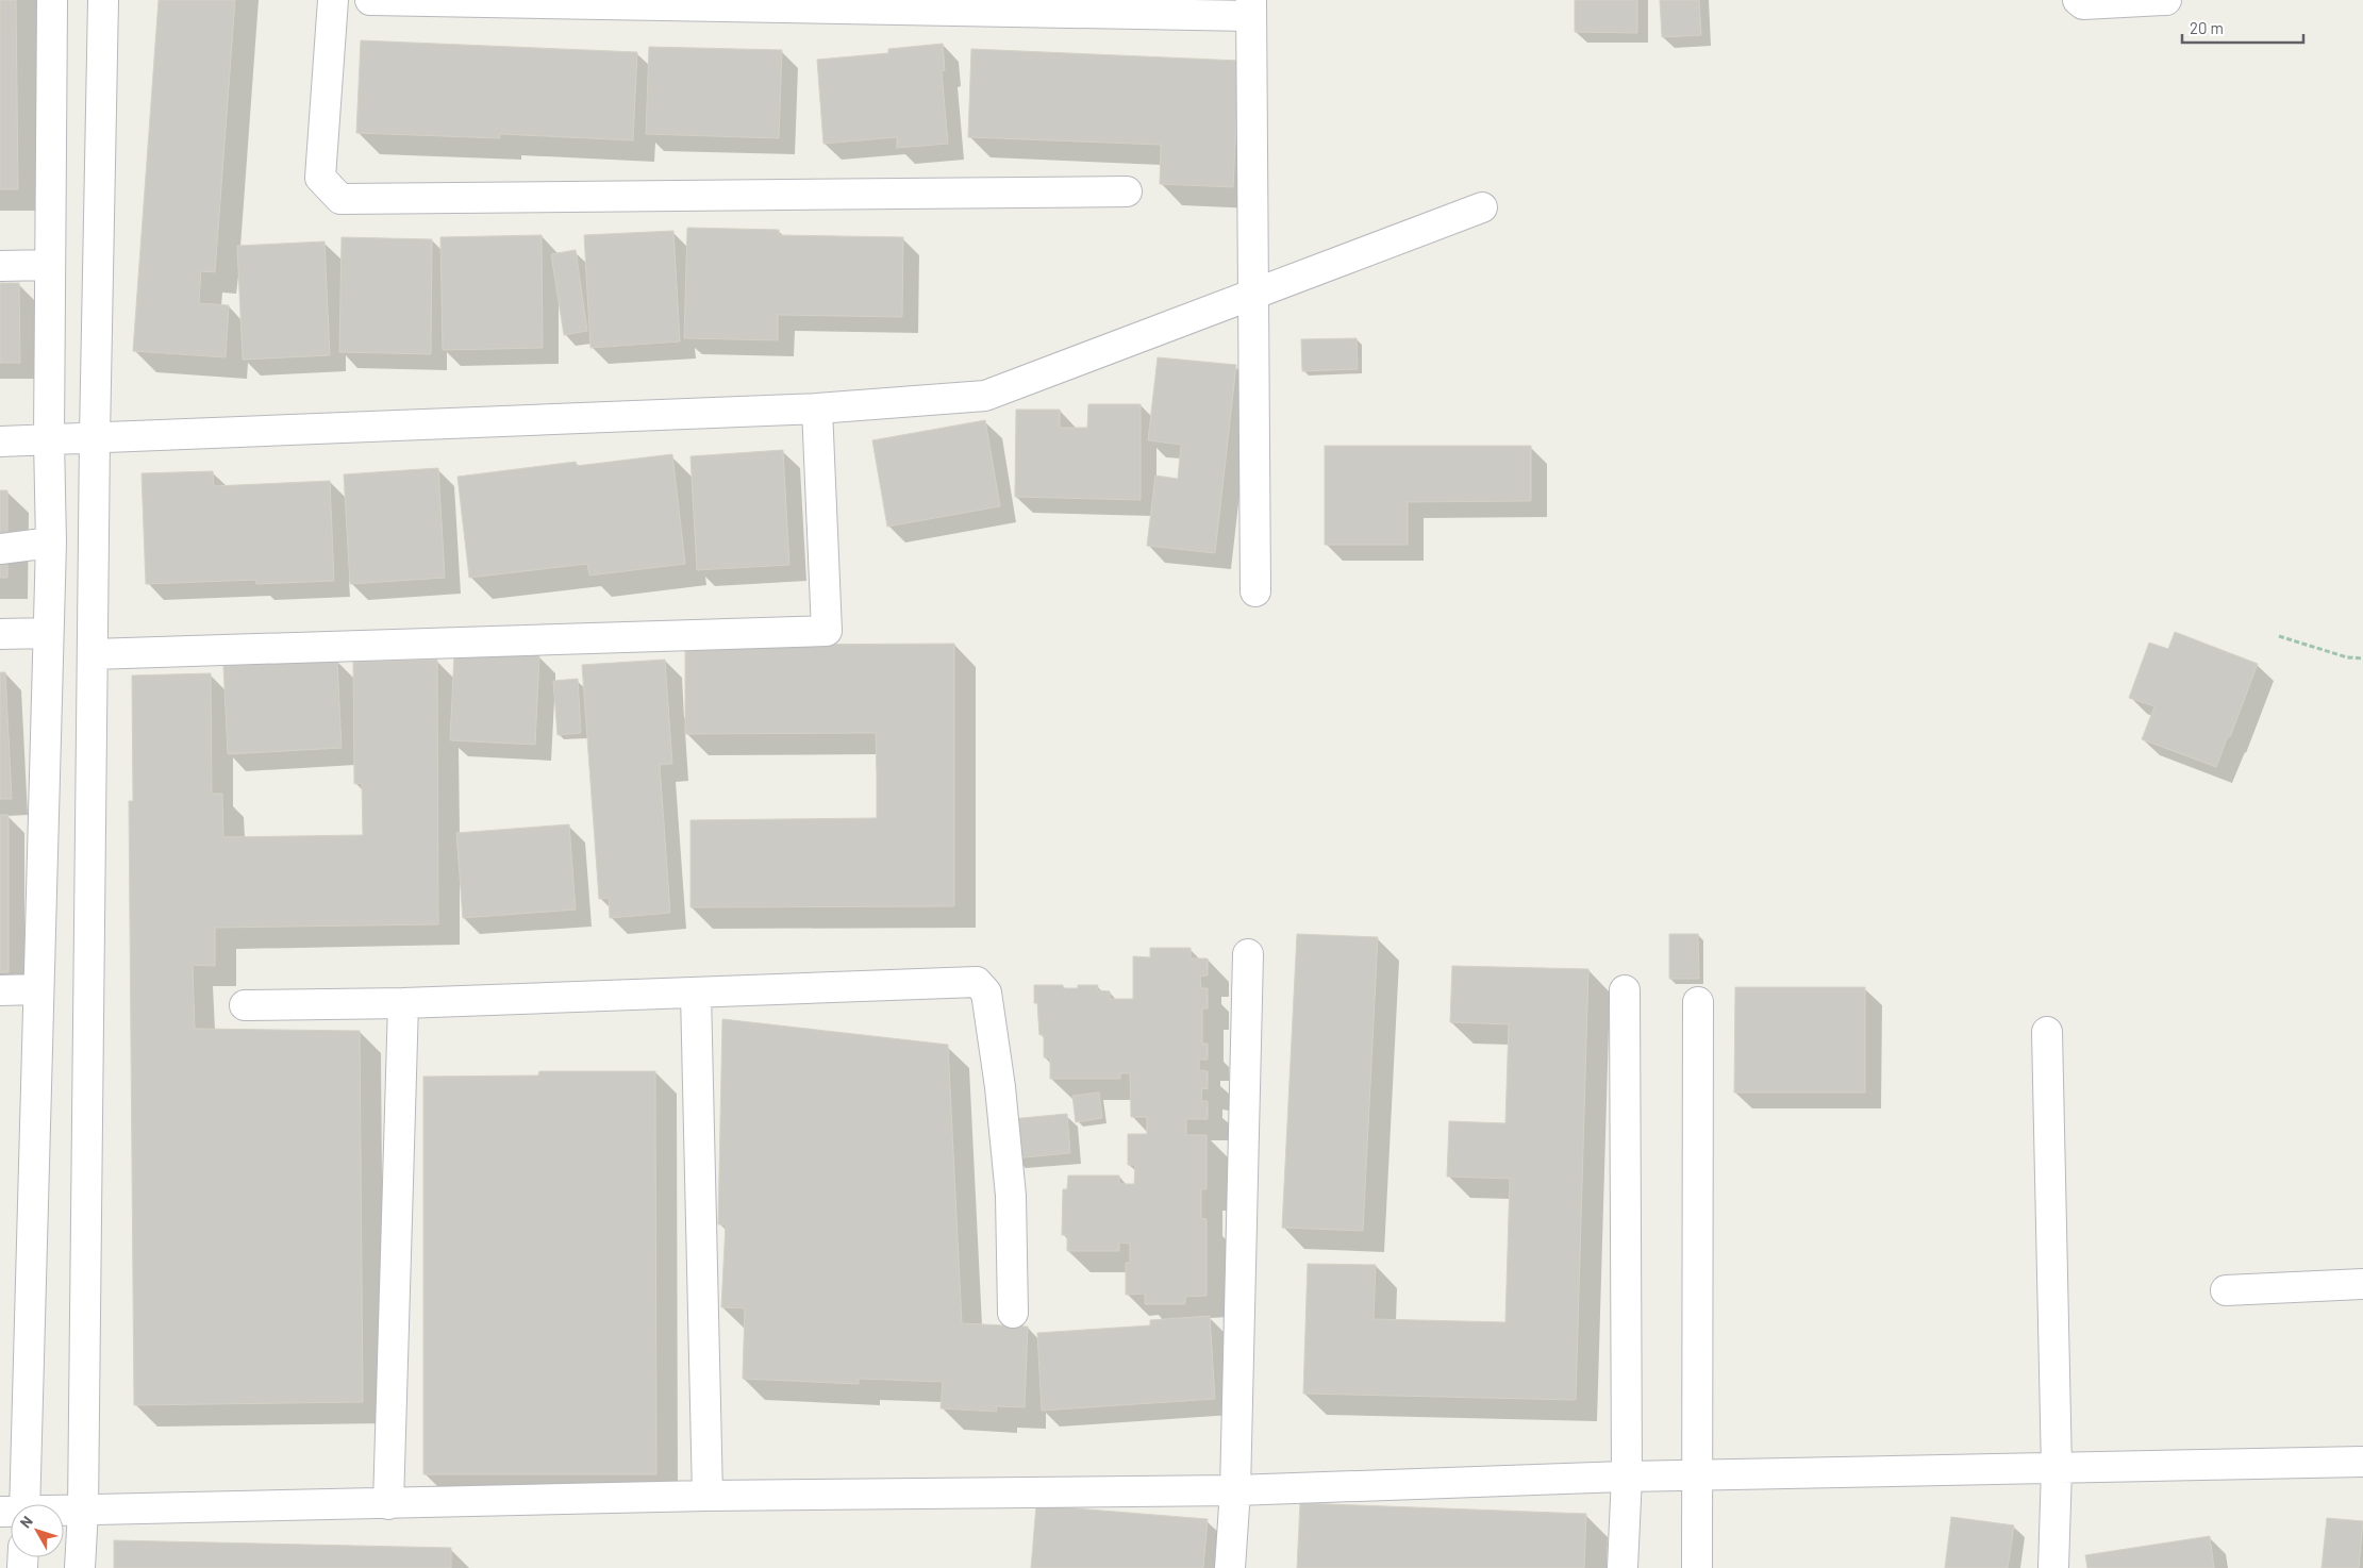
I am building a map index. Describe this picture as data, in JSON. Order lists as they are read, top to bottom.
{
  "scale_bar": "20 m",
  "north": "top left"
}
